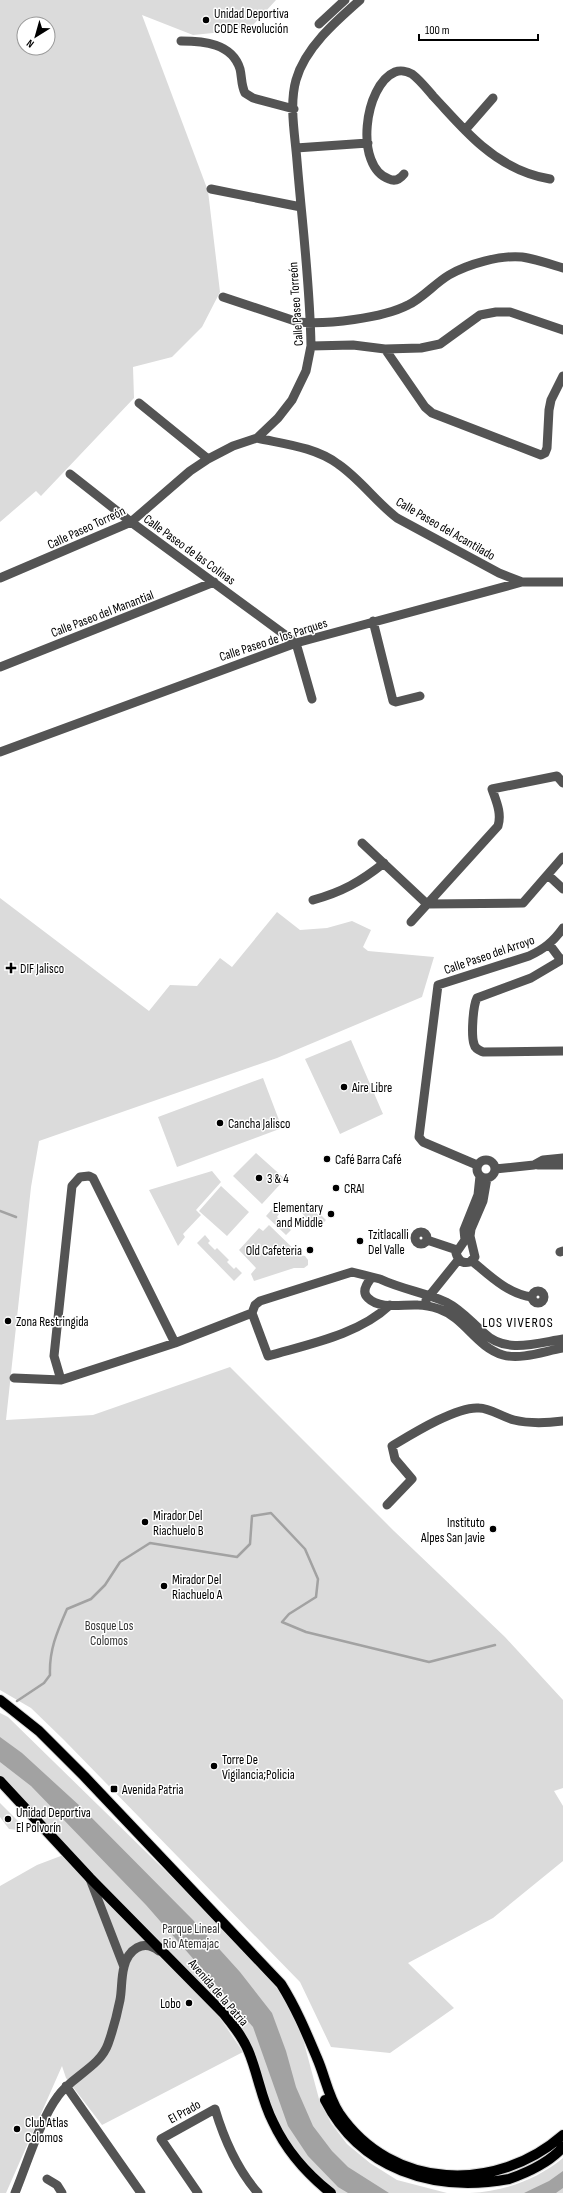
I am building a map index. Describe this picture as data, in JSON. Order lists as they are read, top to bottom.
{
  "streets": {
    "main road": ["Avenida de la Patria"],
    "street": [
      "Calle Paseo Torreón",
      "Calle Paseo del Acantilado",
      "Calle Paseo de las Colinas",
      "Calle Paseo del Manantial",
      "Calle Paseo de los Parques",
      "Calle Paseo del Arroyo",
      "El Prado"
    ]
  },
  "crossings": [
    ["Calle Paseo Torreón", "Calle Paseo del Acantilado"],
    ["Calle Paseo Torreón", "Calle Paseo de las Colinas"],
    ["Calle Paseo del Acantilado", "Calle Paseo de los Parques"],
    ["Calle Paseo de las Colinas", "Calle Paseo del Manantial"],
    ["Calle Paseo de las Colinas", "Calle Paseo de los Parques"]
  ],
  "districts": ["LOS VIVEROS"],
  "parks": ["Bosque Los Colomos", "Parque Lineal Rio Atemajac"],
  "places": {
    "other": [
      "Unidad Deportiva CODE Revolución",
      "Aire Libre",
      "Cancha Jalisco",
      "Café Barra Café",
      "3 & 4",
      "CRAI",
      "Elementary and Middle",
      "Tzitlacalli Del Valle",
      "Old Cafeteria",
      "Zona Restringida",
      "Mirador Del Riachuelo B",
      "Instituto Alpes San Javie",
      "Mirador Del Riachuelo A",
      "Torre De Vigilancia;Policia",
      "Unidad Deportiva El Polvorín",
      "Lobo",
      "Club Atlas Colomos"
    ],
    "health": ["DIF Jalisco"],
    "transit": ["Avenida Patria"]
  },
  "scale_bar": "100 m",
  "north": "bottom left"
}
